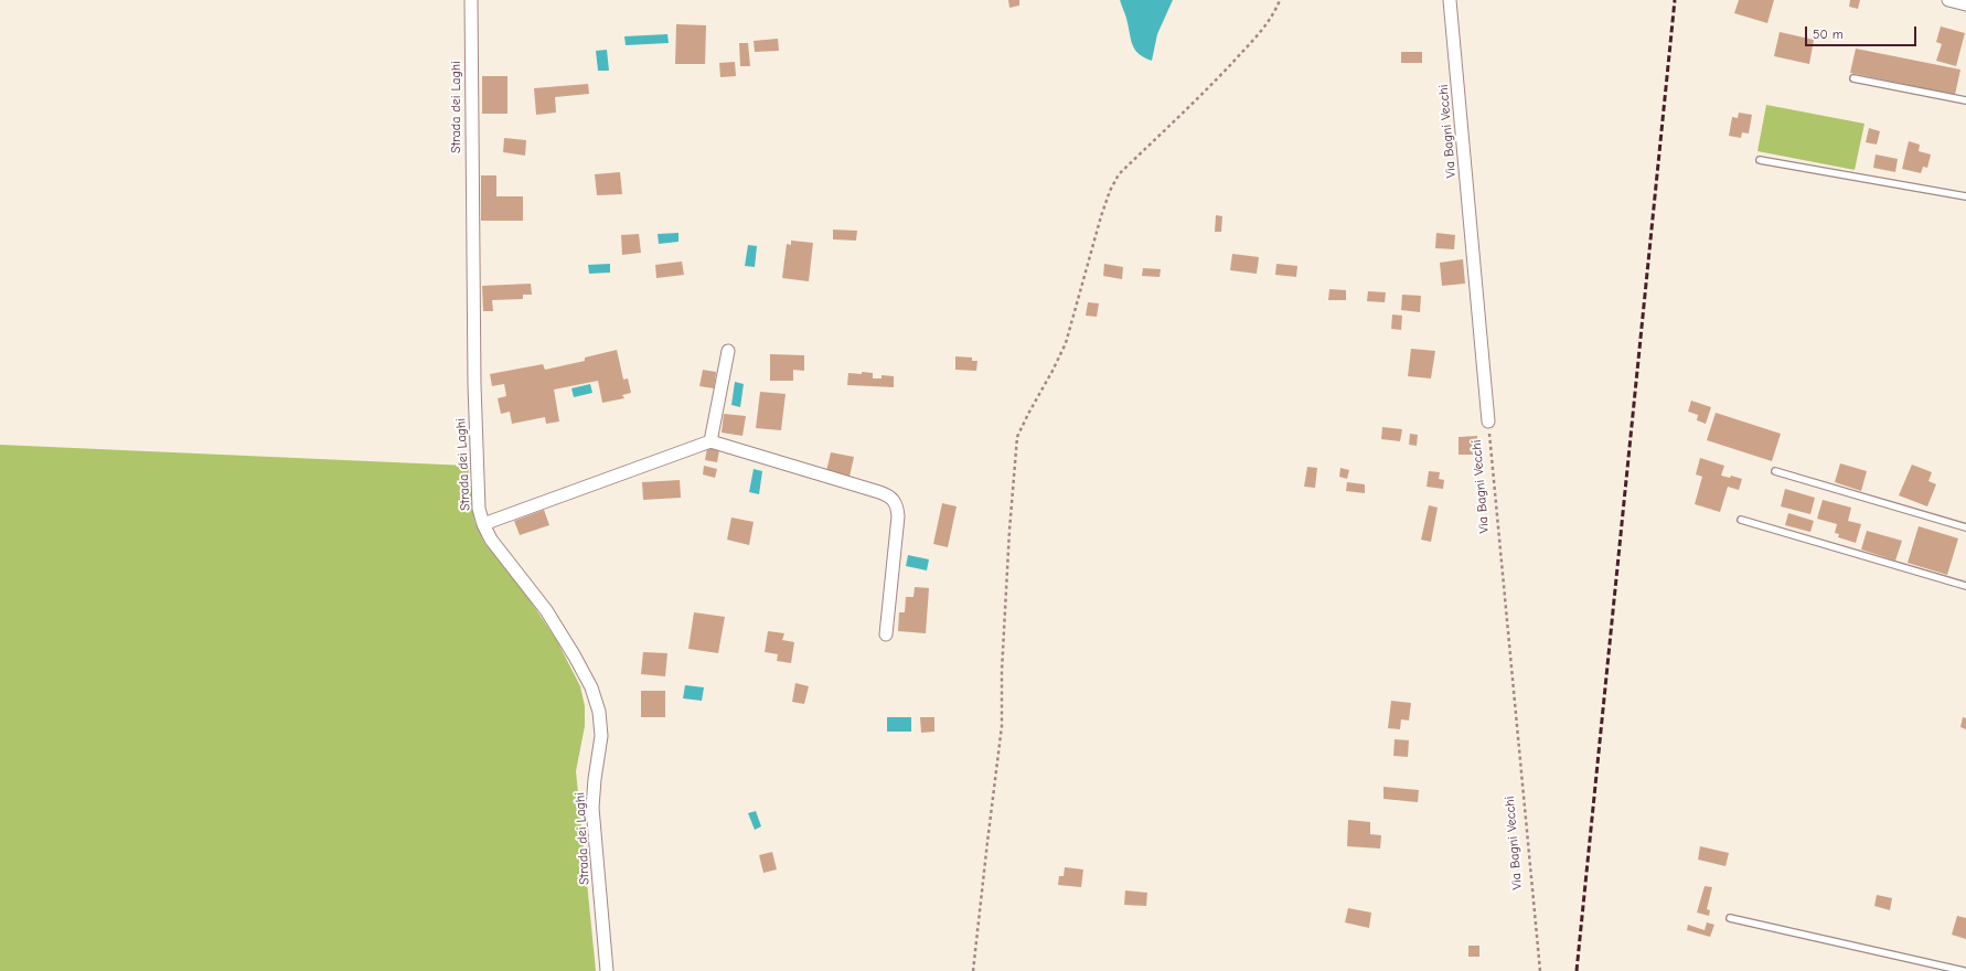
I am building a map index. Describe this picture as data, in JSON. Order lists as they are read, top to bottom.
{
  "streets": {
    "street": ["Strada dei Laghi", "Via Bagni Vecchi"]
  },
  "scale_bar": "50 m"
}
